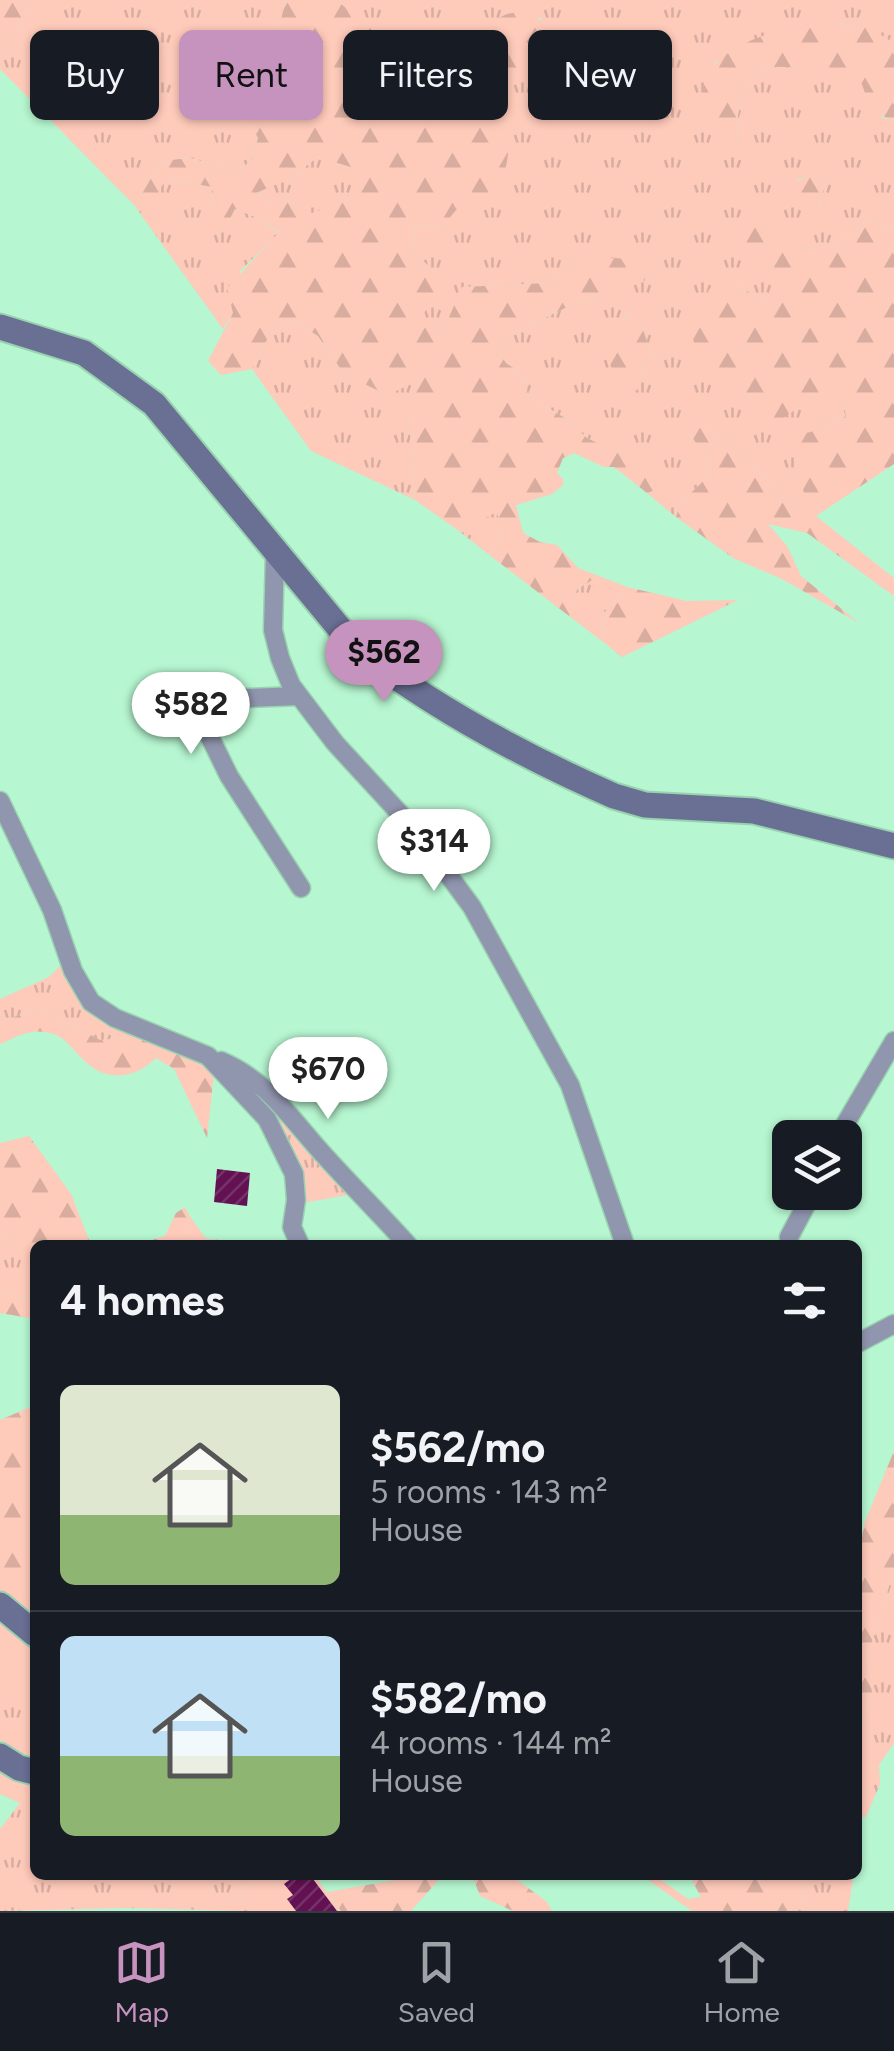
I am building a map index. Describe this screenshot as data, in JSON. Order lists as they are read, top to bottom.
{
  "page": {
    "chip": [
      "Buy",
      "Rent",
      "Filters",
      "New"
    ],
    "price": [
      "$562",
      "$582",
      "$314",
      "$670"
    ],
    "heading": "4 homes",
    "list": [
      {
        "name": "$562/mo",
        "note": "5 rooms · 143 m² · House"
      },
      {
        "name": "$582/mo",
        "note": "4 rooms · 144 m² · House"
      }
    ],
    "tabs": ["Map", "Saved", "Home"]
  }
}
